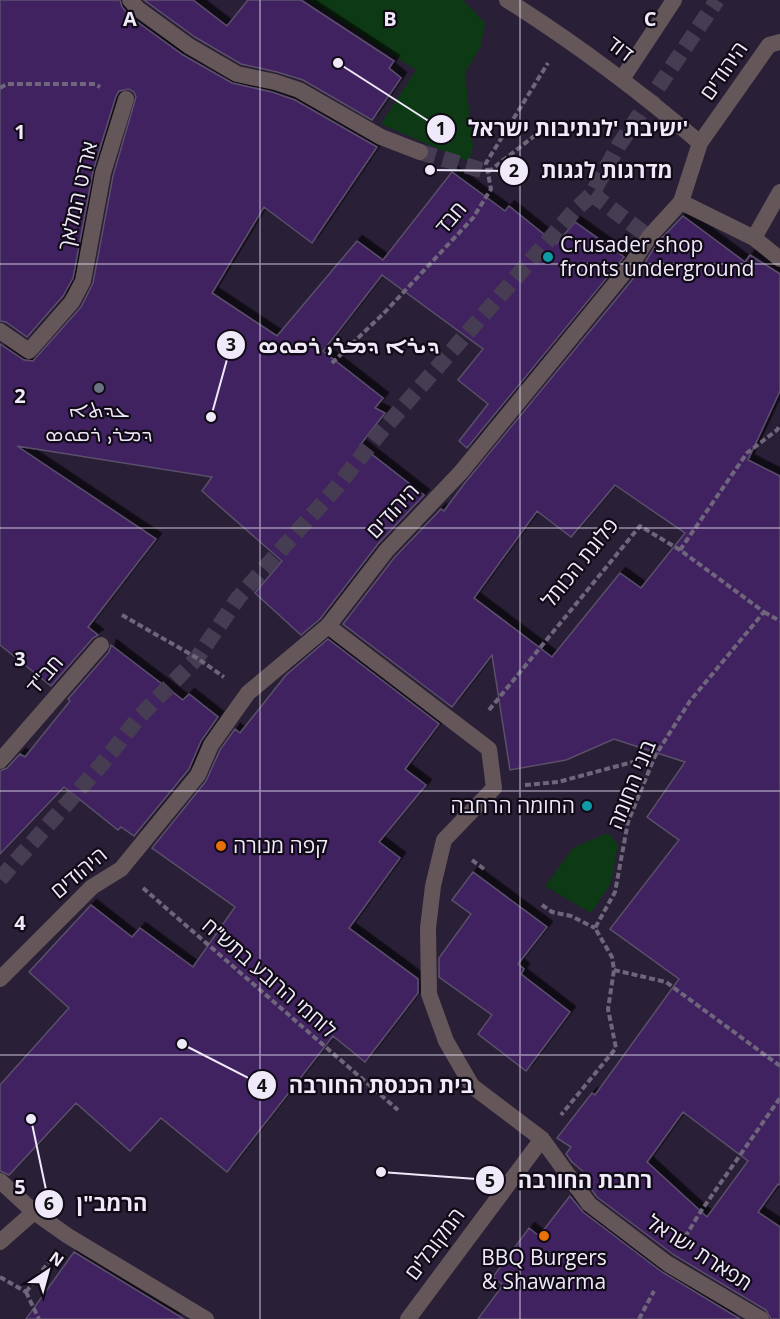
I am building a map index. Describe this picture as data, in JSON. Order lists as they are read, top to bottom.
{
  "streets": {
    "street": [
      "דוד",
      "היהודים",
      "אררט המלאך",
      "חב\"ד",
      "המקובלים",
      "תפארת ישראל"
    ],
    "path": [
      "חבד",
      "פלוגת הכותל",
      "בוני החומה",
      "לוחמי הרובע בתש״ח"
    ]
  },
  "crossings": [
    ["דוד", "היהודים"],
    ["דוד", "חבד"],
    ["היהודים", "לוחמי הרובע בתש״ח"],
    ["המקובלים", "תפארת ישראל"]
  ],
  "places": [
    "ישיבת 'לנתיבות ישראל'",
    "מדרגות לגגות",
    "Crusader shop fronts underground",
    "ܥܕܬܐ ܕܡܪܝ ܪܩܘܣ",
    "ܕܝܪܐ ܕܡܪܝ ܪܩܘܣ",
    "החומה הרחבה",
    "קפה מנורה",
    "בית הכנסת החורבה",
    "הרמב\"ן",
    "רחבת החורבה",
    "BBQ Burgers & Shawarma"
  ],
  "north": "top right",
  "grid": {
    "columns": ["A", "B", "C"],
    "rows": [
      "1",
      "2",
      "3",
      "4",
      "5"
    ]
  }
}
